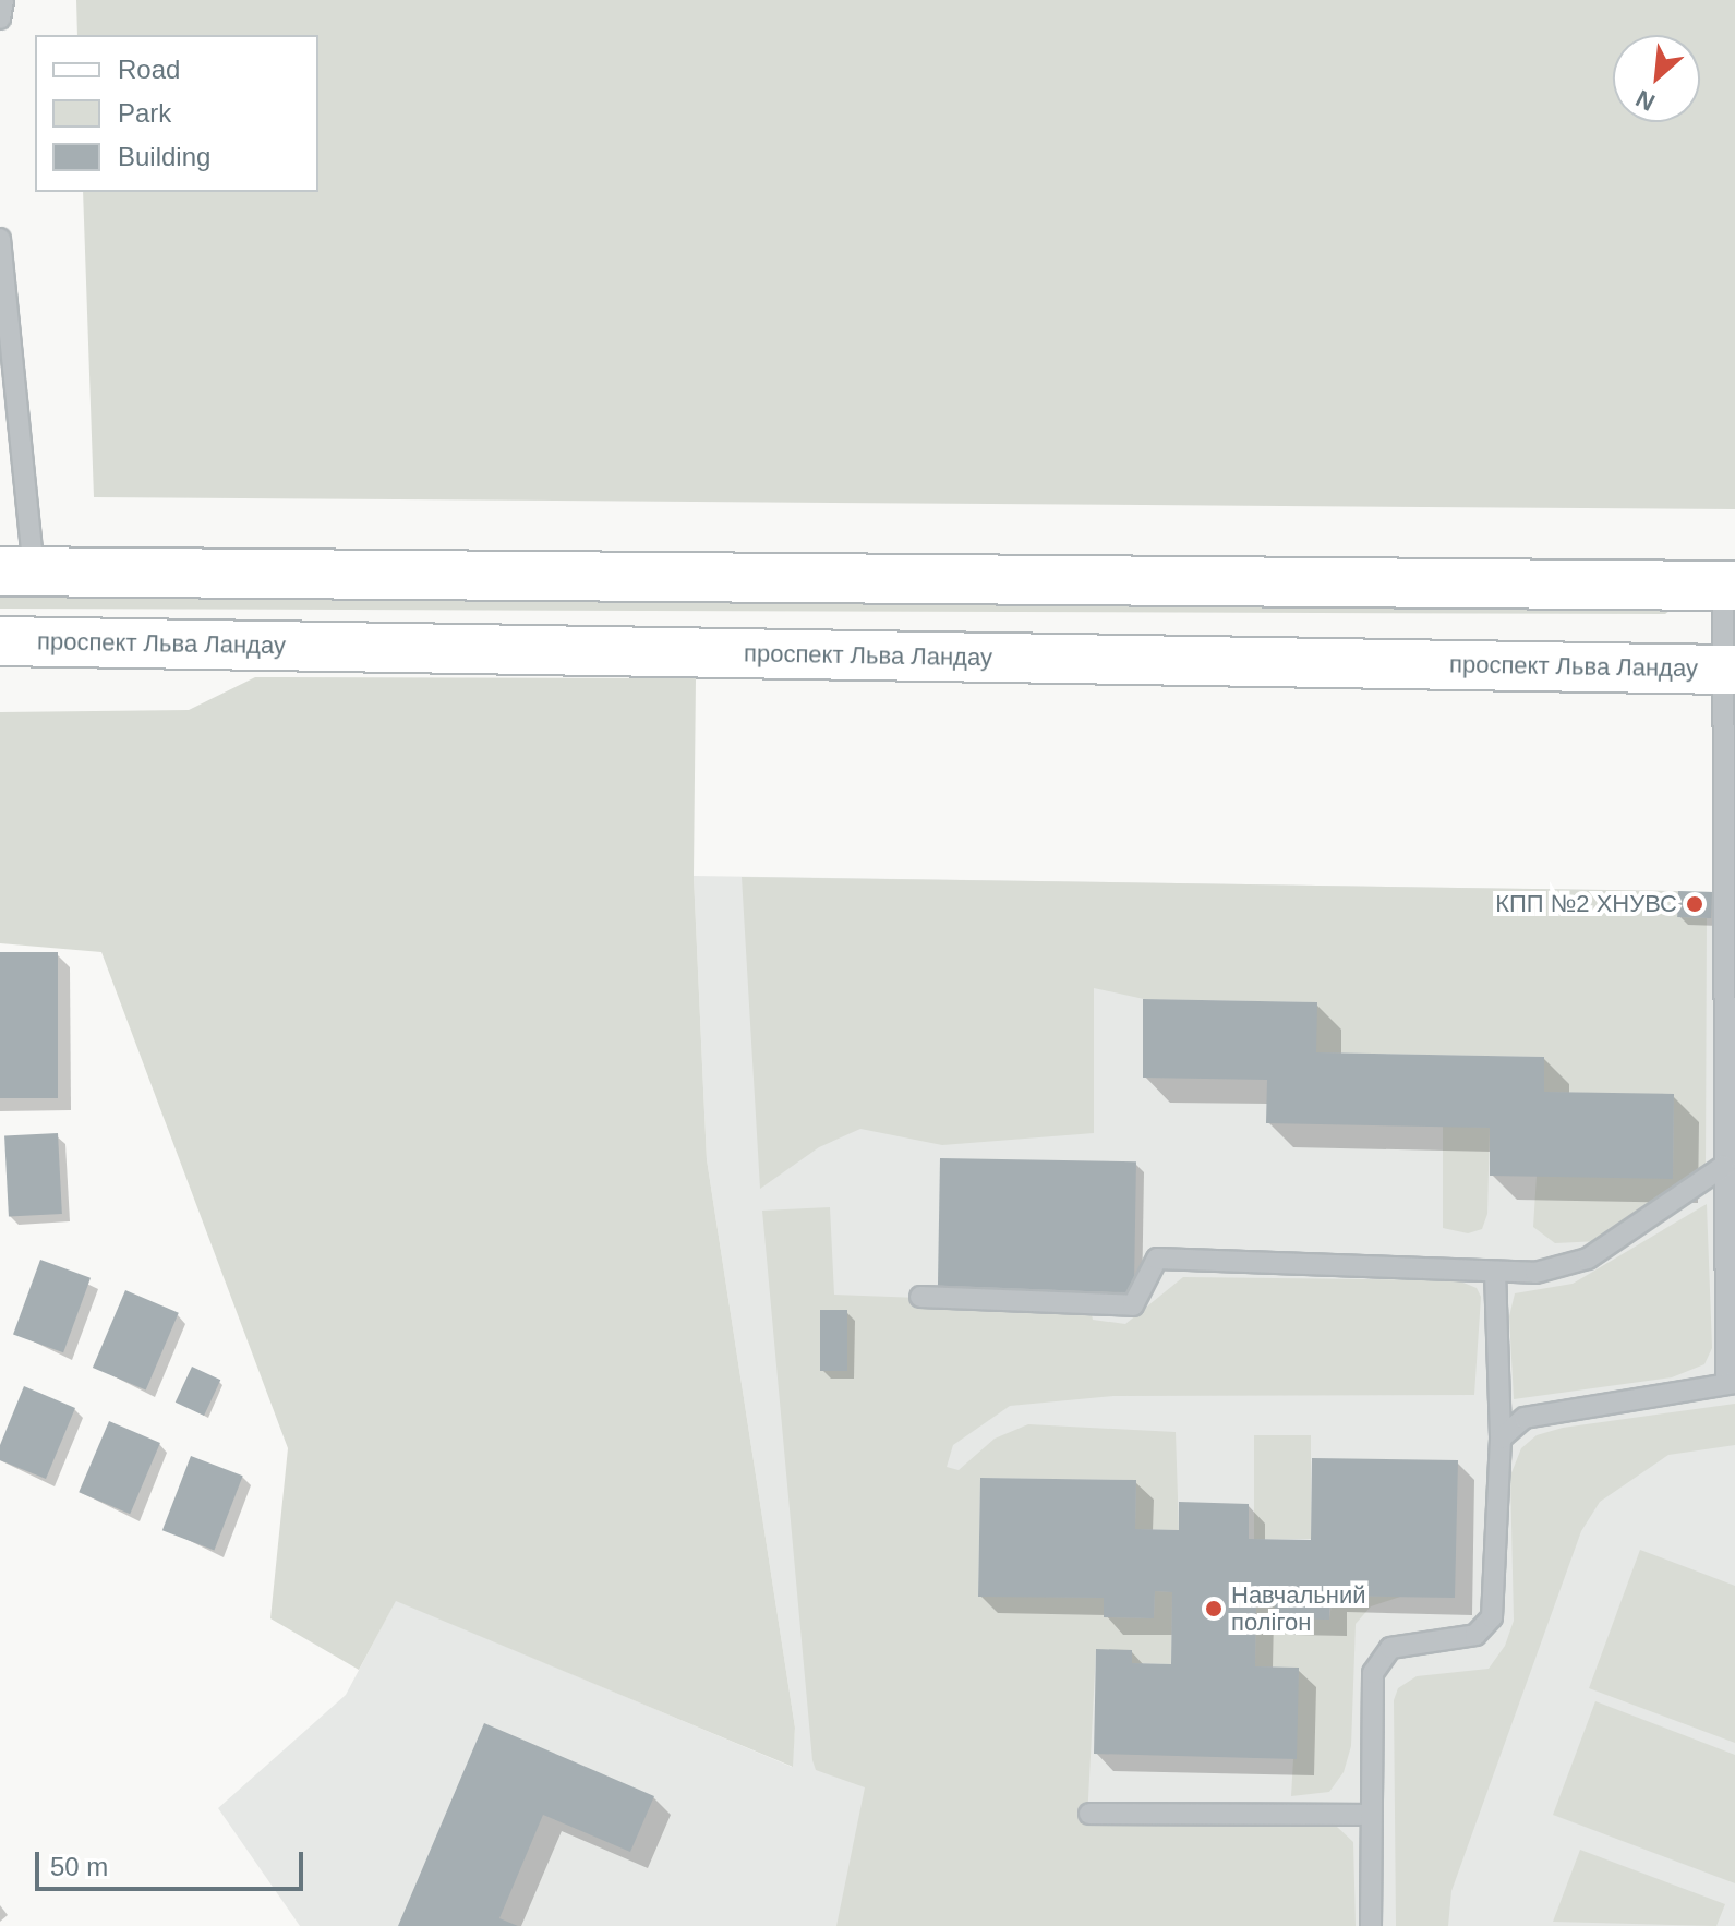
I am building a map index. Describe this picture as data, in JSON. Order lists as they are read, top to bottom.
{
  "streets": {
    "main road": ["проспект Льва Ландау"]
  },
  "places": ["КПП №2 ХНУВС", "Навчальний полігон"],
  "legend": ["Road", "Park", "Building"],
  "scale_bar": "50 m",
  "north": "bottom left"
}
